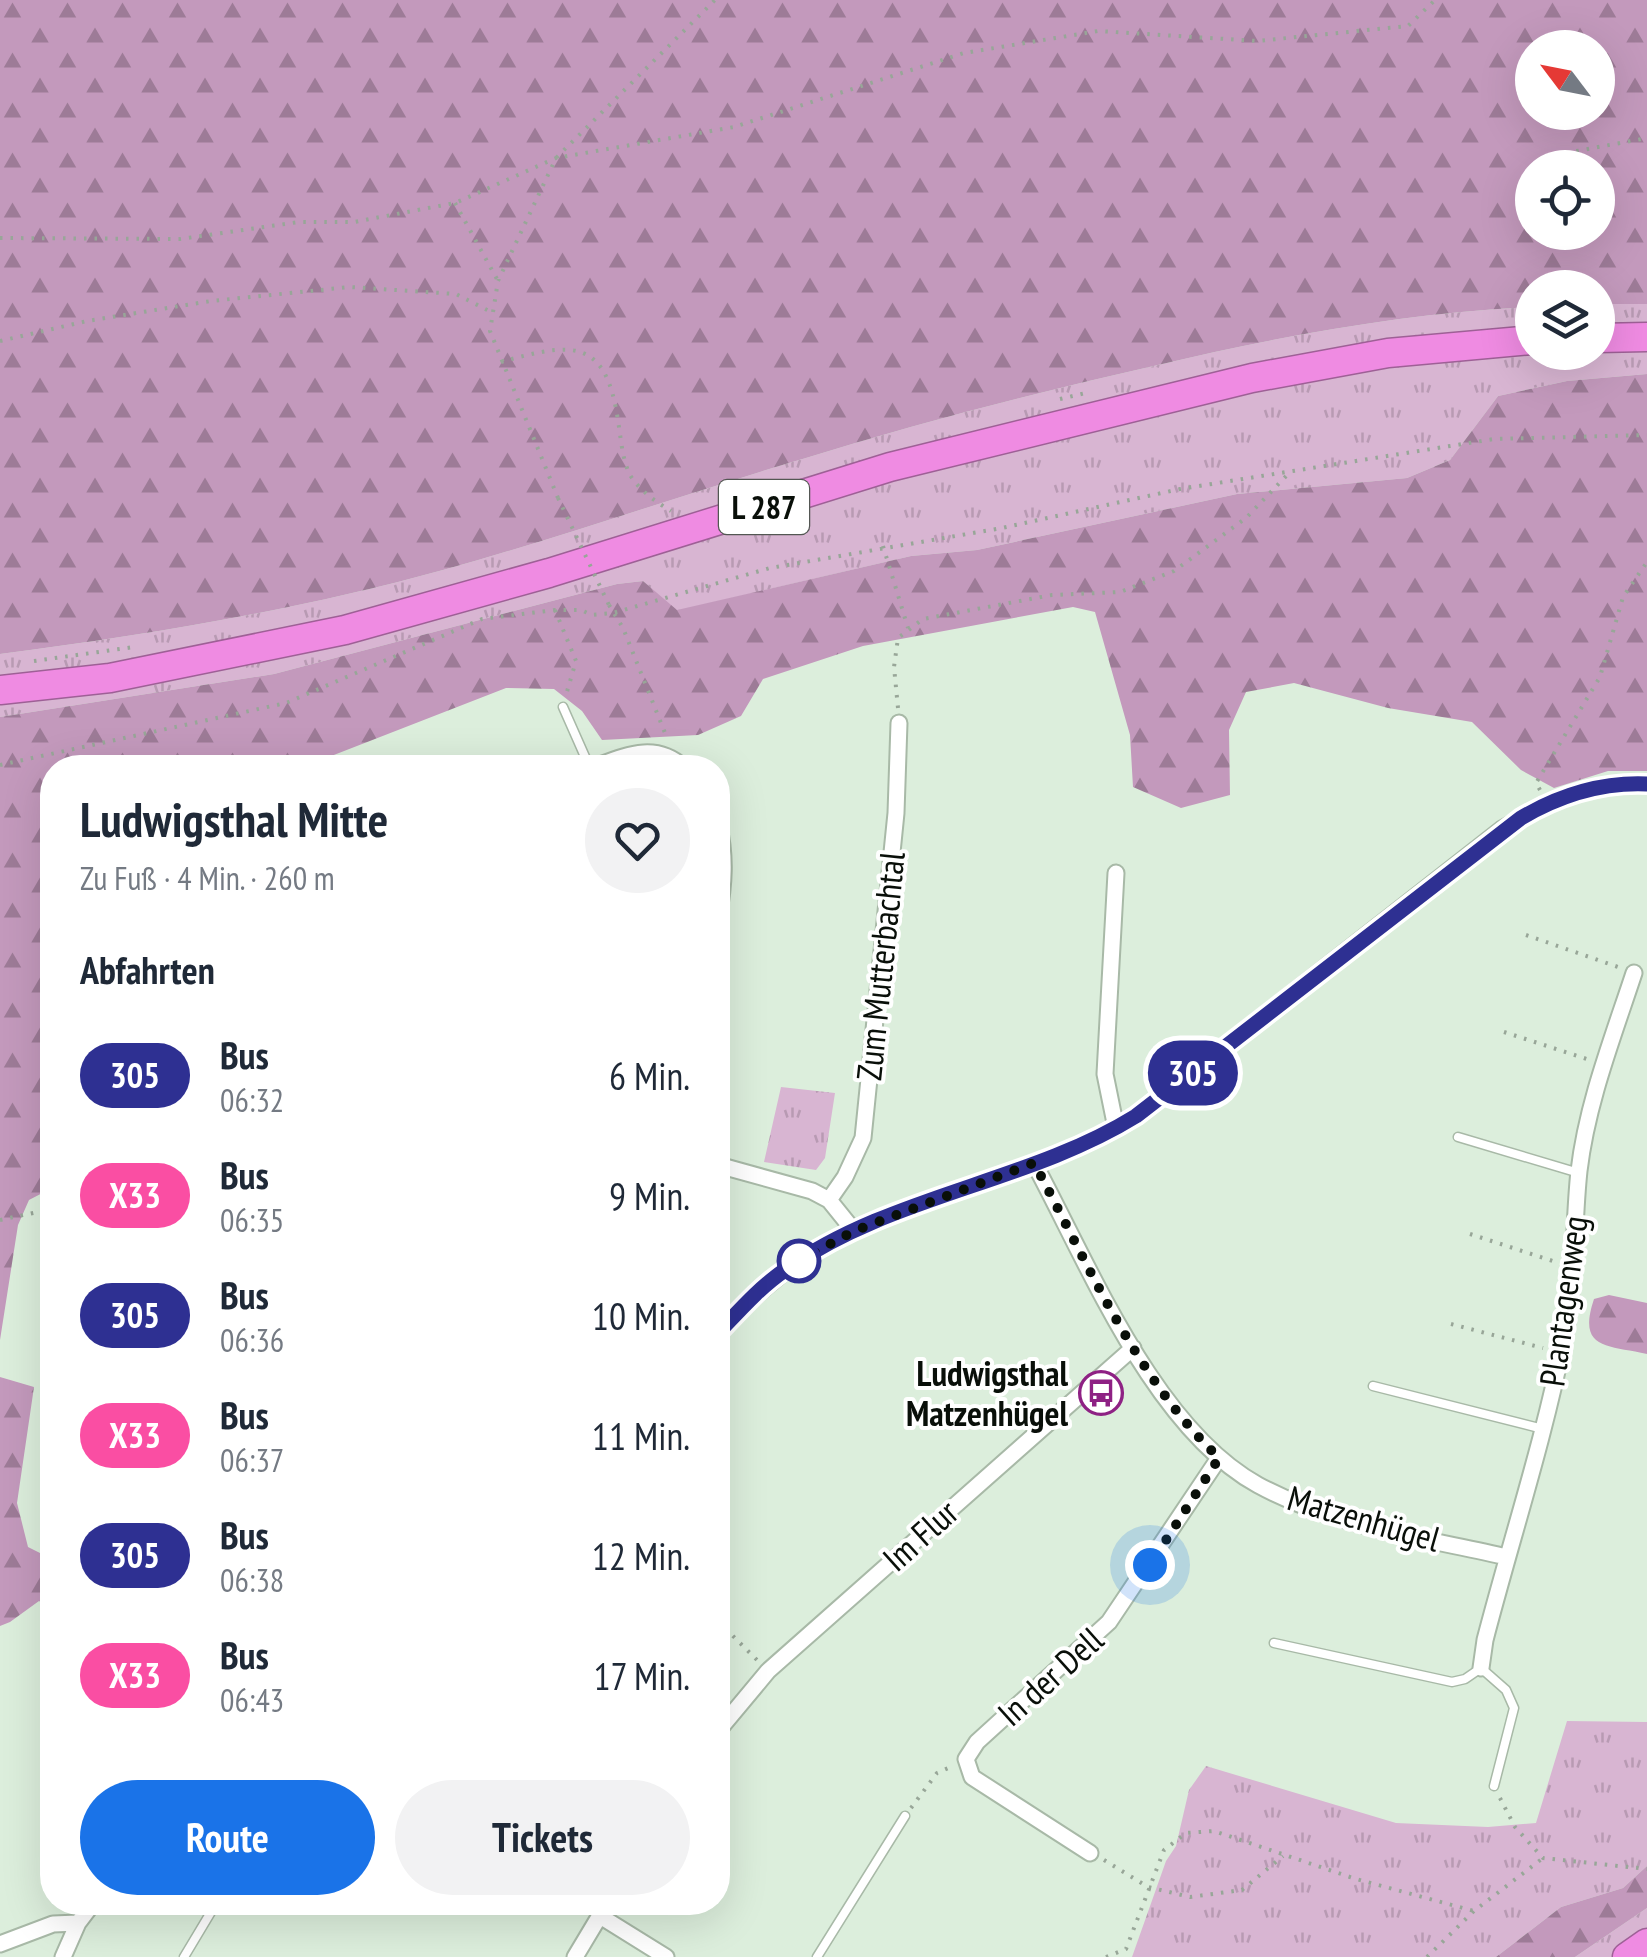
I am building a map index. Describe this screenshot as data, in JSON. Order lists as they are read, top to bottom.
{
  "streets": {
    "highway": ["L 287"],
    "street": [
      "Zum Mutterbachtal",
      "Plantagenweg",
      "Matzenhügel",
      "Im Flur",
      "In der Dell"
    ]
  },
  "crossings": [
    ["Plantagenweg", "Matzenhügel"],
    ["Matzenhügel", "Im Flur"],
    ["Matzenhügel", "In der Dell"]
  ],
  "places": {
    "bus stop": ["Ludwigsthal Matzenhügel"]
  },
  "lines": ["bus line 305"],
  "north": "top left",
  "page": {
    "on_map": "305",
    "heading": [
      ["Ludwigsthal Mitte", "Zu Fuß · 4 Min. · 260 m"],
      "Abfahrten"
    ],
    "list": [
      {
        "mark": "305",
        "name": "Bus",
        "note": "06:32",
        "value": "6 Min."
      },
      {
        "mark": "X33",
        "name": "Bus",
        "note": "06:35",
        "value": "9 Min."
      },
      {
        "mark": "305",
        "name": "Bus",
        "note": "06:36",
        "value": "10 Min."
      },
      {
        "mark": "X33",
        "name": "Bus",
        "note": "06:37",
        "value": "11 Min."
      },
      {
        "mark": "305",
        "name": "Bus",
        "note": "06:38",
        "value": "12 Min."
      },
      {
        "mark": "X33",
        "name": "Bus",
        "note": "06:43",
        "value": "17 Min."
      }
    ],
    "buttons": ["Route", "Tickets"]
  }
}
